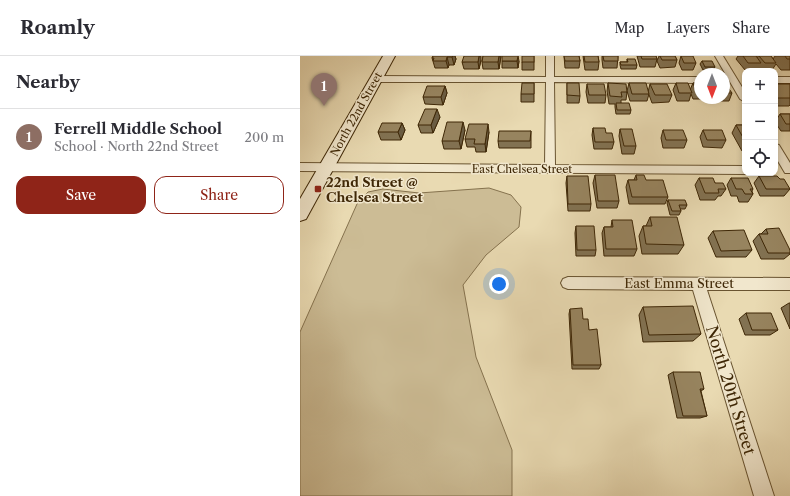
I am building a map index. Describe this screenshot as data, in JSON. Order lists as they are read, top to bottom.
{
  "streets": {
    "main road": ["North 22nd Street"],
    "street": ["East Chelsea Street", "East Emma Street", "North 20th Street"]
  },
  "crossings": [
    ["North 22nd Street", "East Chelsea Street"],
    ["East Emma Street", "North 20th Street"]
  ],
  "places": {
    "transit": ["22nd Street @ Chelsea Street"]
  },
  "north": "bottom",
  "page": {
    "header": "Roamly",
    "nav": ["Map", "Layers", "Share"],
    "heading": "Nearby",
    "map_buttons": ["+", "−"],
    "pins": "1",
    "list": [
      {
        "mark": "1",
        "name": "Ferrell Middle School",
        "note": "School · North 22nd Street",
        "value": "200 m"
      }
    ],
    "buttons": ["Save", "Share"]
  }
}
